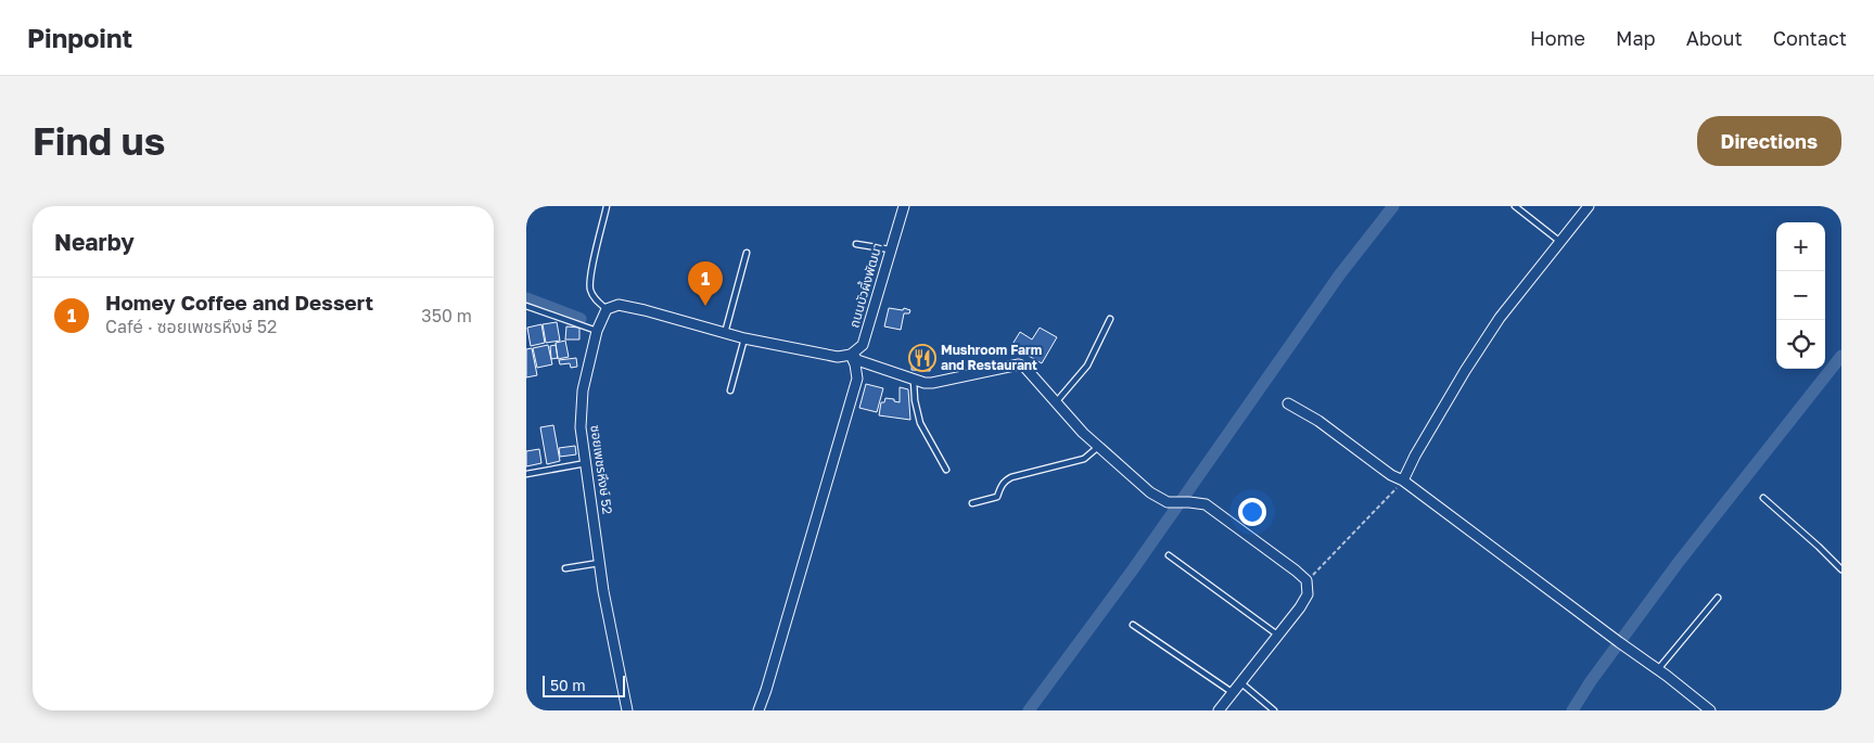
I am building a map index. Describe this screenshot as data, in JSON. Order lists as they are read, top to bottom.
{
  "streets": {
    "street": ["ถนนบัวผึ้งพัฒนา", "ซอยเพชรหึงษ์ 52"]
  },
  "places": {
    "restaurant": ["Mushroom Farm and Restaurant"]
  },
  "scale_bar": "50 m",
  "page": {
    "header": "Pinpoint",
    "nav": [
      "Home",
      "Map",
      "About",
      "Contact"
    ],
    "buttons": "Directions",
    "title": "Find us",
    "heading": "Nearby",
    "map_buttons": ["+", "−"],
    "pins": "1",
    "list": [
      {
        "mark": "1",
        "name": "Homey Coffee and Dessert",
        "note": "Café · ซอยเพชรหึงษ์ 52",
        "value": "350 m"
      }
    ],
    "scale": "50 m"
  }
}
